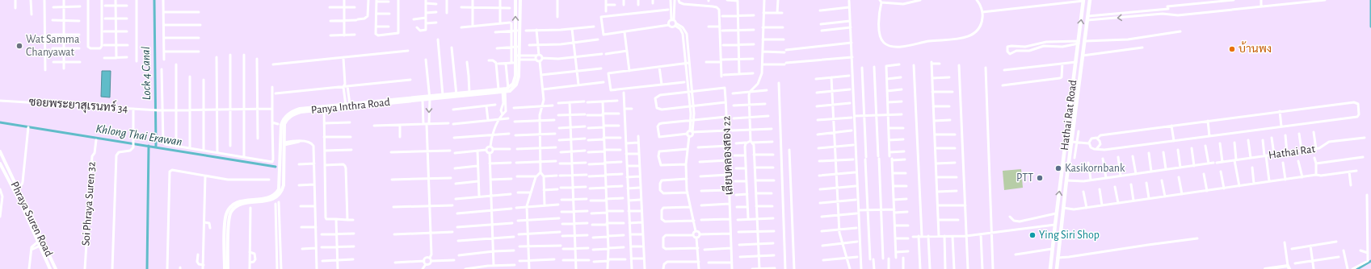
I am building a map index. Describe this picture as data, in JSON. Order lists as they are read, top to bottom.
{
  "streets": {
    "main road": ["Hathai Rat Road"],
    "street": [
      "ซอยพระยาสุเรนทร์ 34",
      "Panya Inthra Road",
      "Hathai Rat",
      "เลียบคลองสอง 22",
      "Soi Phraya Suren 32",
      "Phraya Suren Road"
    ]
  },
  "crossings": [
    ["Hathai Rat Road", "Hathai Rat"]
  ],
  "water": ["Lock 4 Canal", "Khlong Thai Erawan"],
  "places": [
    "Wat Samma Chanyawat",
    "บ้านพง",
    "Kasikornbank",
    "PTT",
    "Ying Siri Shop"
  ]
}
